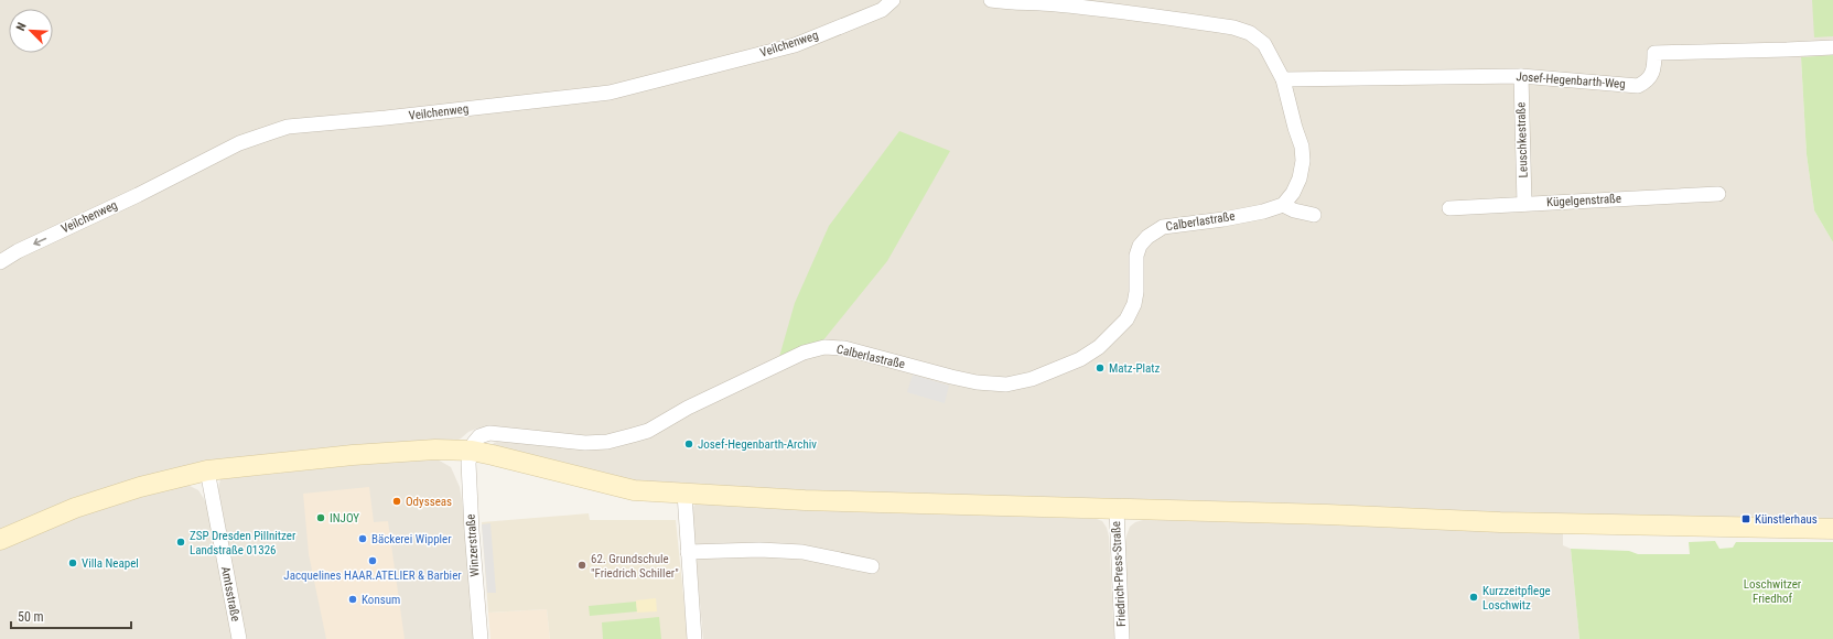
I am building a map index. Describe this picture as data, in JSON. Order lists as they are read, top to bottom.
{
  "streets": {
    "street": [
      "Veilchenweg",
      "Josef-Hegenbarth-Weg",
      "Leuschkestraße",
      "Kügelgenstraße",
      "Calberlastraße",
      "Winzerstraße",
      "Friedrich-Press-Straße",
      "Amtsstraße"
    ]
  },
  "crossings": [
    ["Josef-Hegenbarth-Weg", "Leuschkestraße"],
    ["Leuschkestraße", "Kügelgenstraße"],
    ["Calberlastraße", "Winzerstraße"]
  ],
  "one_way": ["Veilchenweg"],
  "parks": ["Loschwitzer Friedhof"],
  "places": {
    "other": [
      "Matz-Platz",
      "Josef-Hegenbarth-Archiv",
      "Odysseas",
      "INJOY",
      "Bäckerei Wippler",
      "ZSP Dresden Pillnitzer Landstraße 01326",
      "Jacquelines HAAR.ATELIER & Barbier",
      "Villa Neapel",
      "62. Grundschule \"Friedrich Schiller\"",
      "Kurzzeitpflege Loschwitz",
      "Konsum"
    ],
    "transit": ["Künstlerhaus"]
  },
  "scale_bar": "50 m",
  "north": "top left"
}
